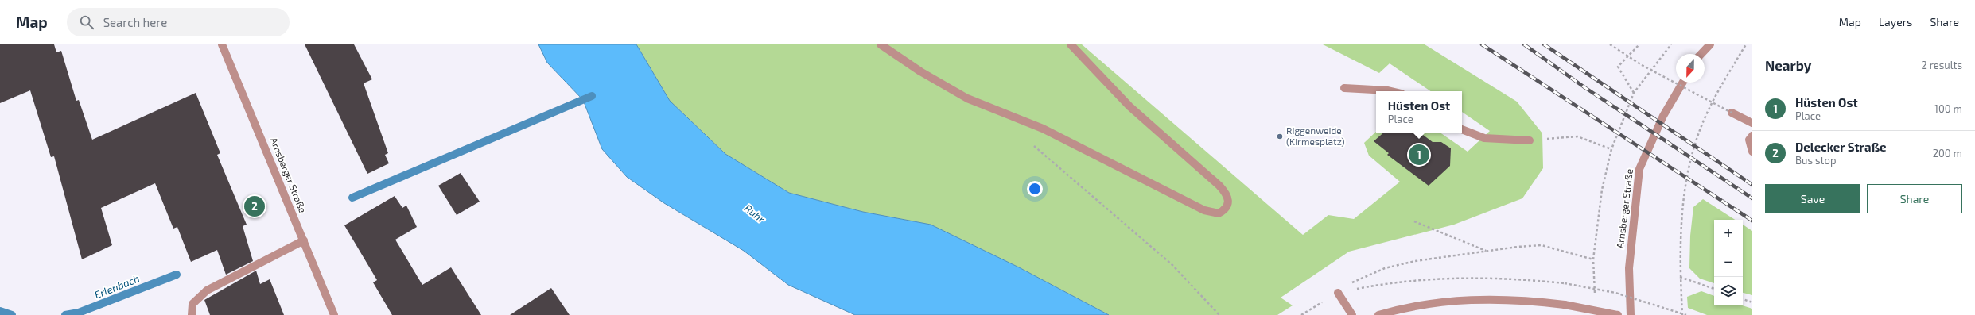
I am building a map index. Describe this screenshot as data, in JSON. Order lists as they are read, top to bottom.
{
  "streets": {
    "street": ["Arnsberger Straße"]
  },
  "water": ["Ruhr", "Erlenbach"],
  "places": ["Riggenweide (Kirmesplatz)"],
  "north": "bottom",
  "page": {
    "header": "Map",
    "search": "Search here",
    "nav": ["Map", "Layers", "Share"],
    "heading": ["Nearby", "2 results"],
    "list": [
      {
        "mark": "1",
        "name": "Hüsten Ost",
        "note": "Place",
        "value": "100 m"
      },
      {
        "mark": "2",
        "name": "Delecker Straße",
        "note": "Bus stop",
        "value": "200 m"
      }
    ],
    "popup": ["Hüsten Ost", "Place"],
    "pins": ["1", "2"],
    "buttons": ["Save", "Share"],
    "map_buttons": ["+", "−"]
  }
}
